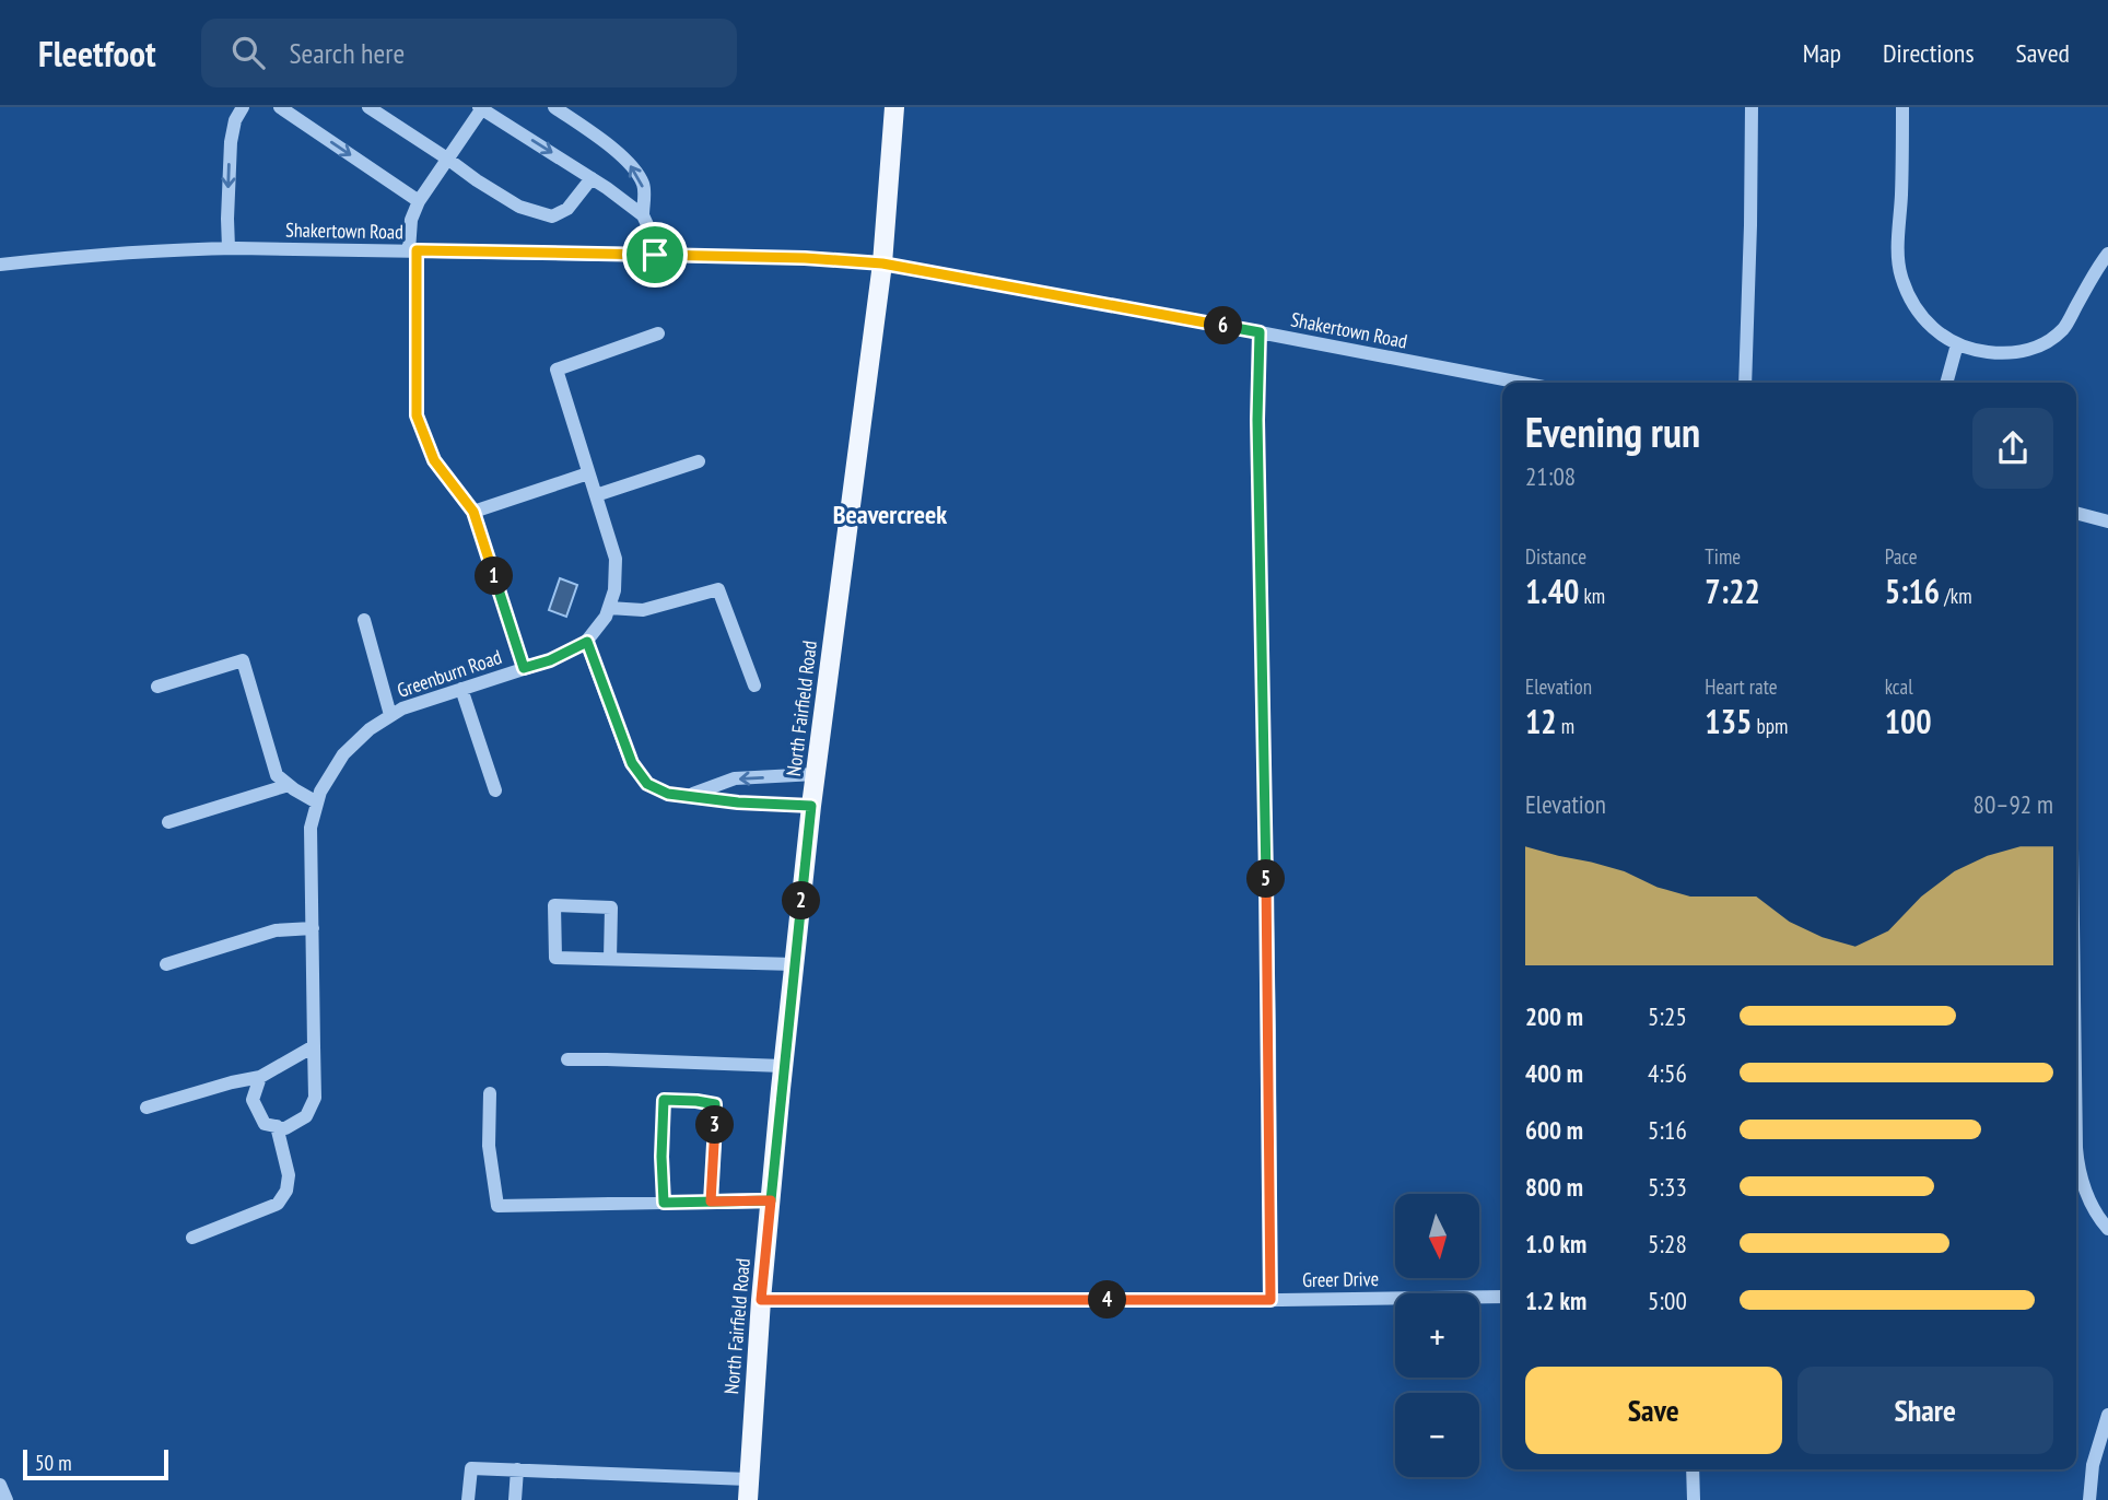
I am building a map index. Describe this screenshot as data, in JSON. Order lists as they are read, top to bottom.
{
  "streets": {
    "main road": ["North Fairfield Road"],
    "street": ["Shakertown Road", "Greenburn Road", "Greer Drive"]
  },
  "crossings": [
    ["Shakertown Road", "North Fairfield Road"],
    ["North Fairfield Road", "Greer Drive"]
  ],
  "districts": ["Beavercreek"],
  "scale_bar": "50 m",
  "north": "bottom",
  "page": {
    "header": "Fleetfoot",
    "search": "Search here",
    "nav": ["Map", "Directions", "Saved"],
    "pins": [
      "6",
      "1",
      "5",
      "2",
      "3",
      "4"
    ],
    "heading": ["Evening run", "21:08"],
    "stats": [
      ["Distance", "1.40 km"],
      ["Time", "7:22"],
      ["Pace", "5:16 /km"],
      ["Elevation", "12 m"],
      ["Heart rate", "135 bpm"],
      ["kcal", "100"]
    ],
    "chart": ["Elevation", "80–92 m"],
    "list": [
      {
        "name": "200 m",
        "note": "5:25"
      },
      {
        "name": "400 m",
        "note": "4:56"
      },
      {
        "name": "600 m",
        "note": "5:16"
      },
      {
        "name": "800 m",
        "note": "5:33"
      },
      {
        "name": "1.0 km",
        "note": "5:28"
      },
      {
        "name": "1.2 km",
        "note": "5:00"
      }
    ],
    "map_buttons": ["+", "−"],
    "buttons": ["Save", "Share"],
    "scale": "50 m"
  }
}
